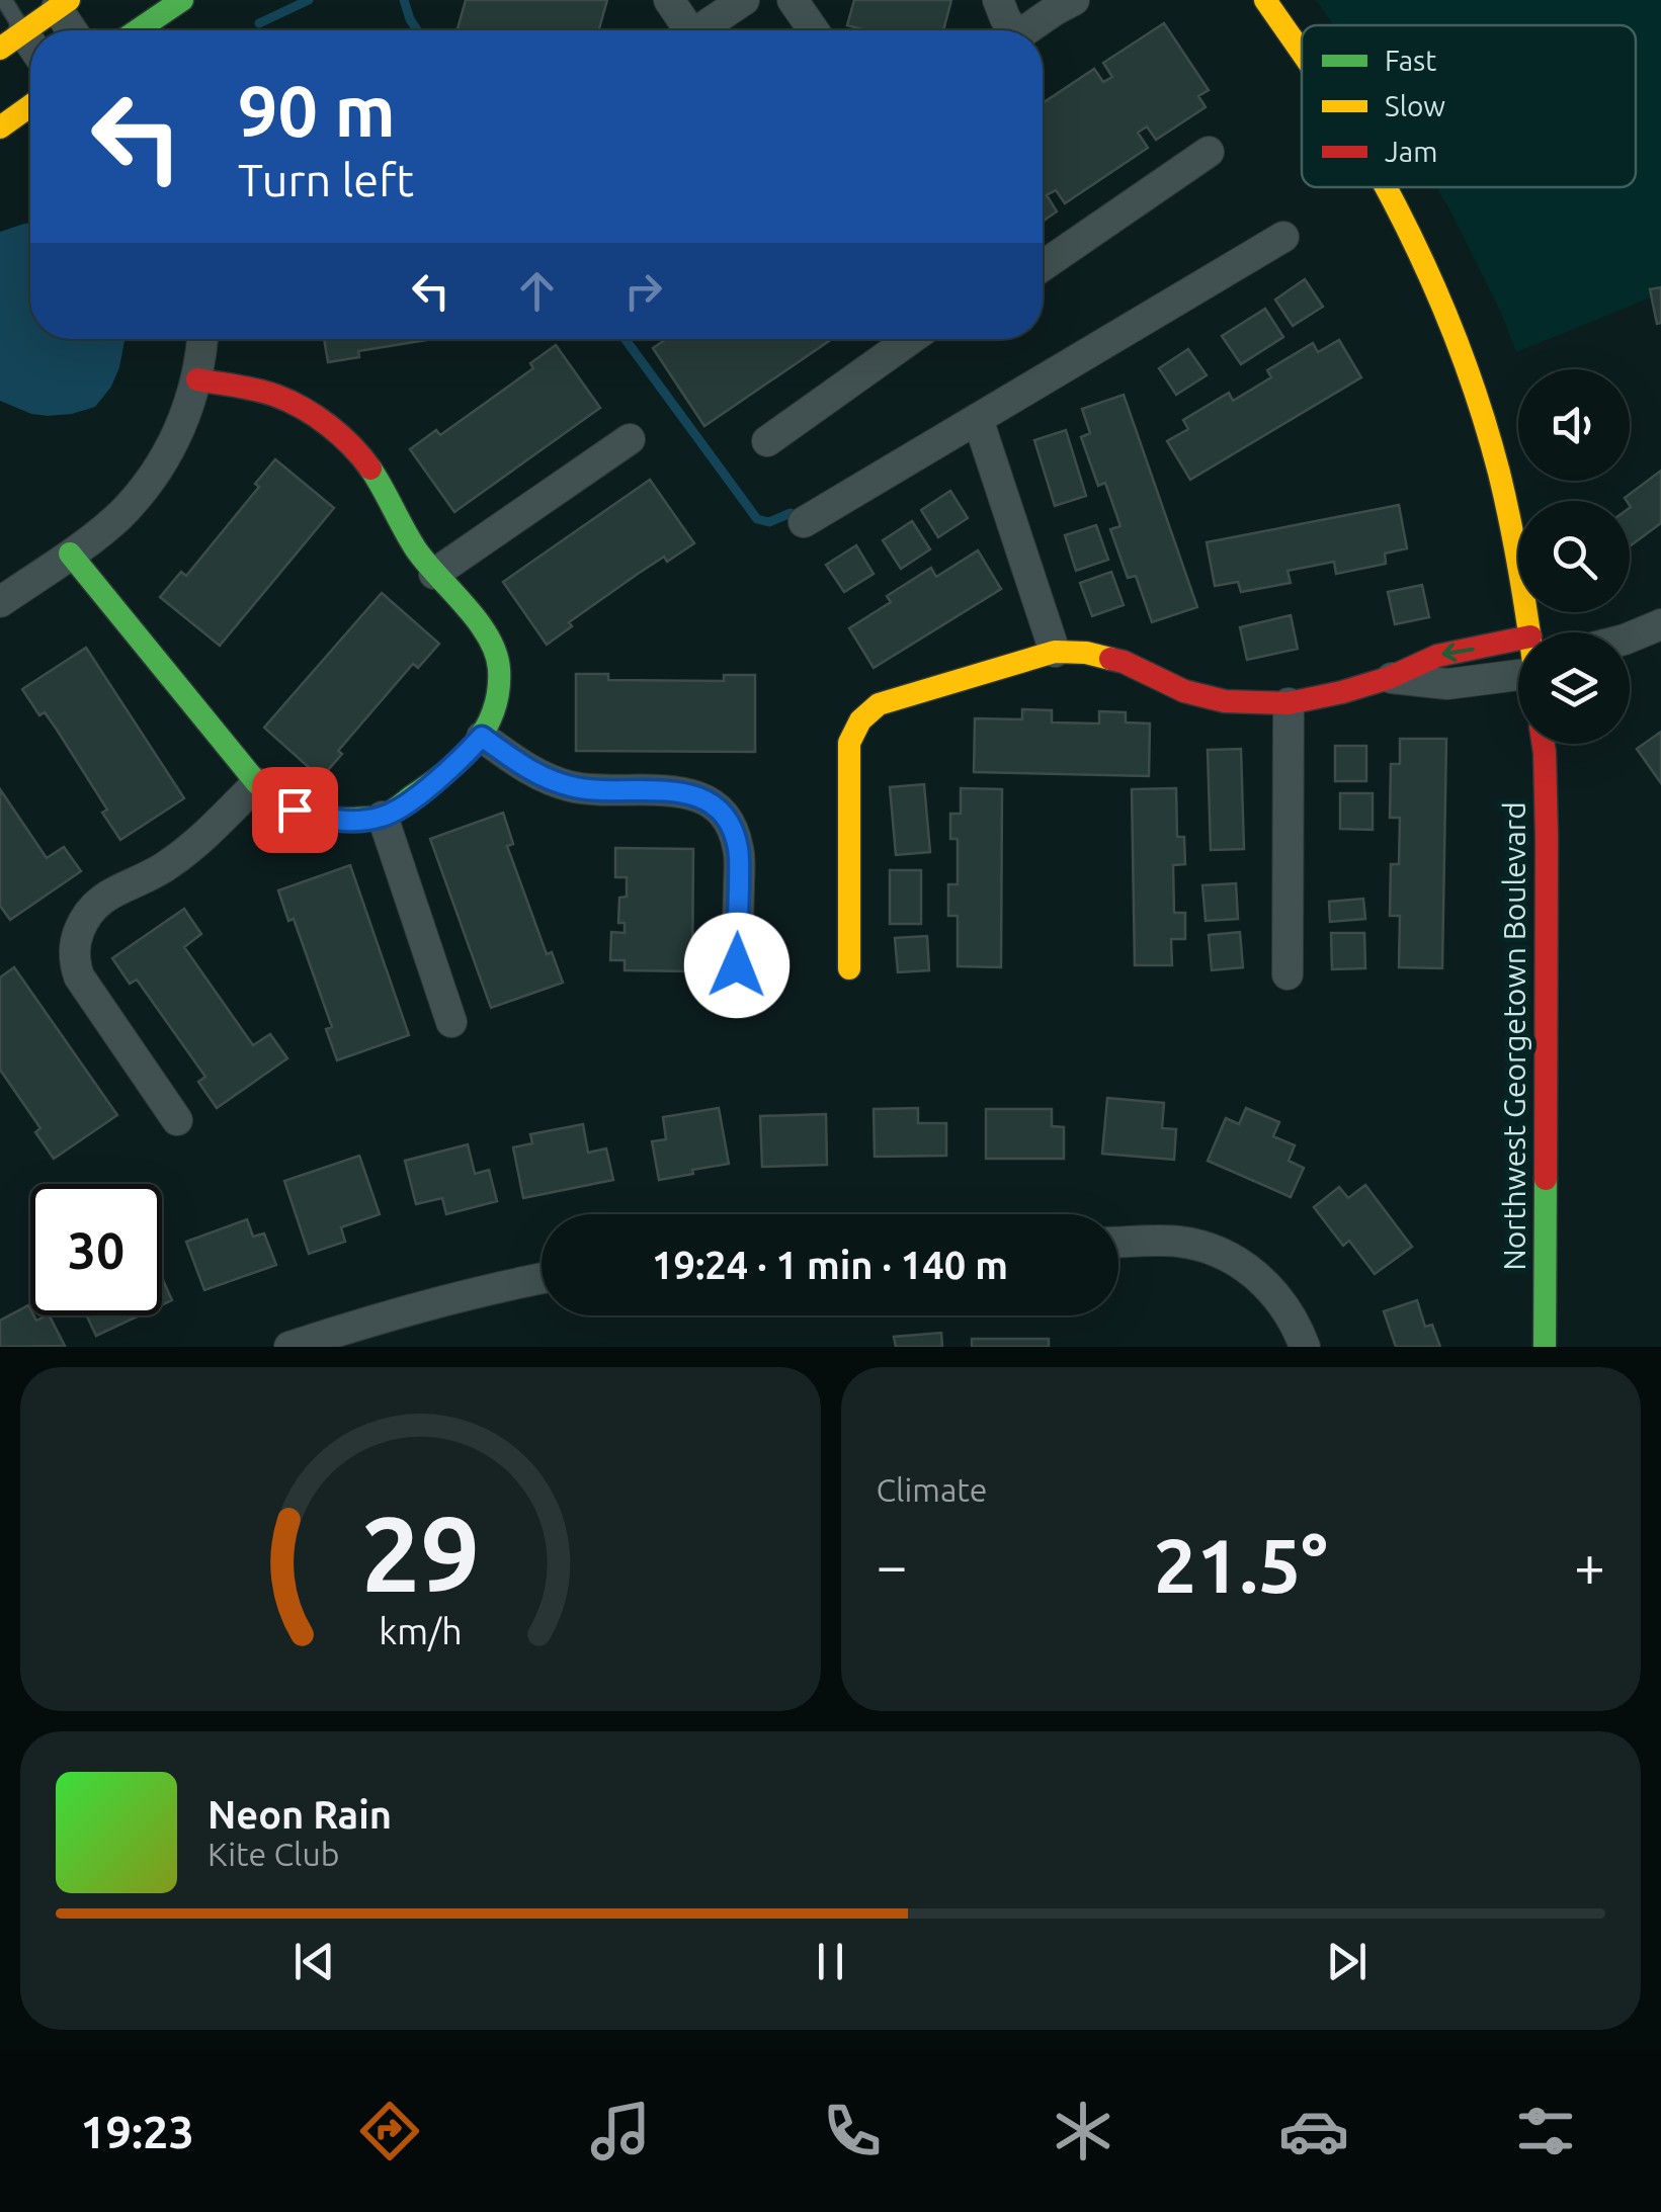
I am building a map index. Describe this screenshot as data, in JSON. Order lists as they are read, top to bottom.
{
  "streets": {
    "street": ["Northwest Georgetown Boulevard"]
  },
  "legend": ["Fast", "Slow", "Jam"],
  "page": {
    "turn": ["90 m", "Turn left"],
    "limit": "30",
    "trip": "19:24 · 1 min · 140 m",
    "tile": "Climate",
    "heat": ["−", "21.5°", "+"],
    "song": ["Neon Rain", "Kite Club"],
    "tabs": "19:23",
    "gauge": ["29", "km/h"]
  }
}
